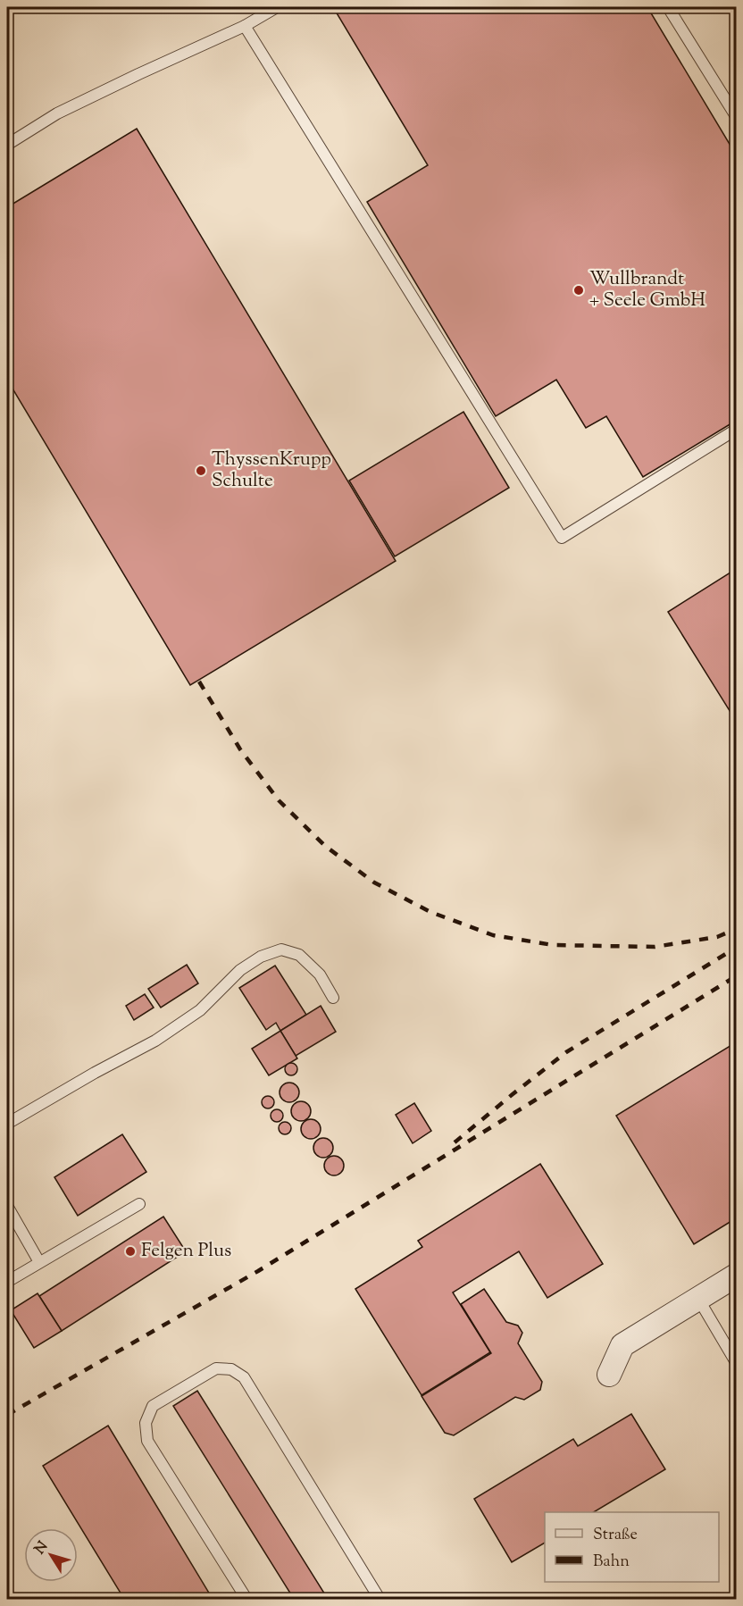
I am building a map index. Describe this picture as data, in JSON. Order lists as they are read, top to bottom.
{
  "places": ["Wullbrandt + Seele GmbH", "ThyssenKrupp Schulte", "Felgen Plus"],
  "legend": ["Straße", "Bahn"],
  "north": "top left"
}
